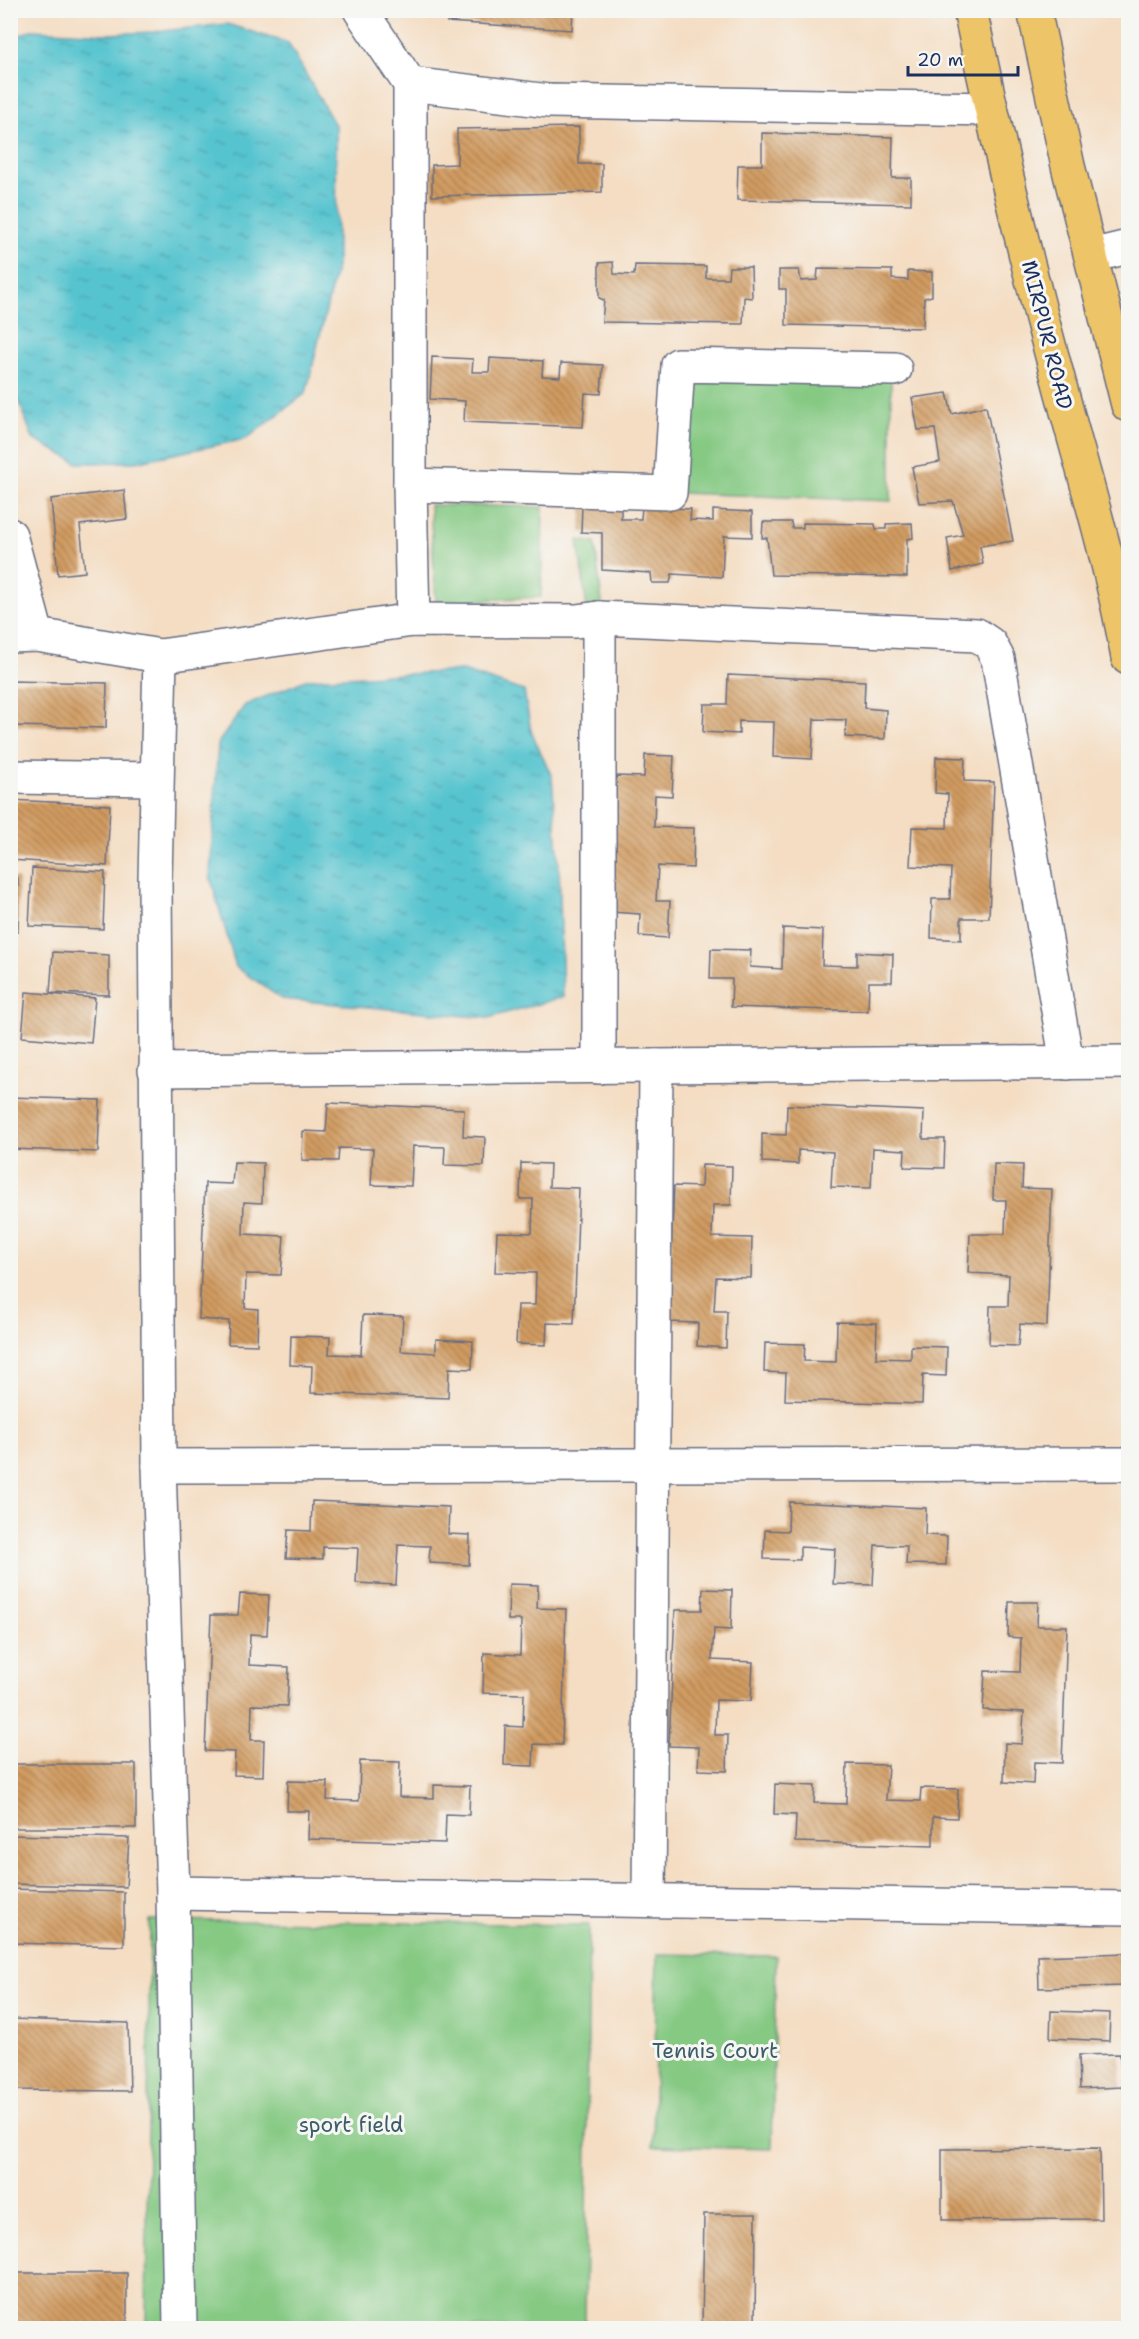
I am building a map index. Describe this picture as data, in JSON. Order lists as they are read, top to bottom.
{
  "streets": {
    "main road": ["MIRPUR ROAD"]
  },
  "parks": ["Tennis Court", "sport field"],
  "scale_bar": "20 m"
}
